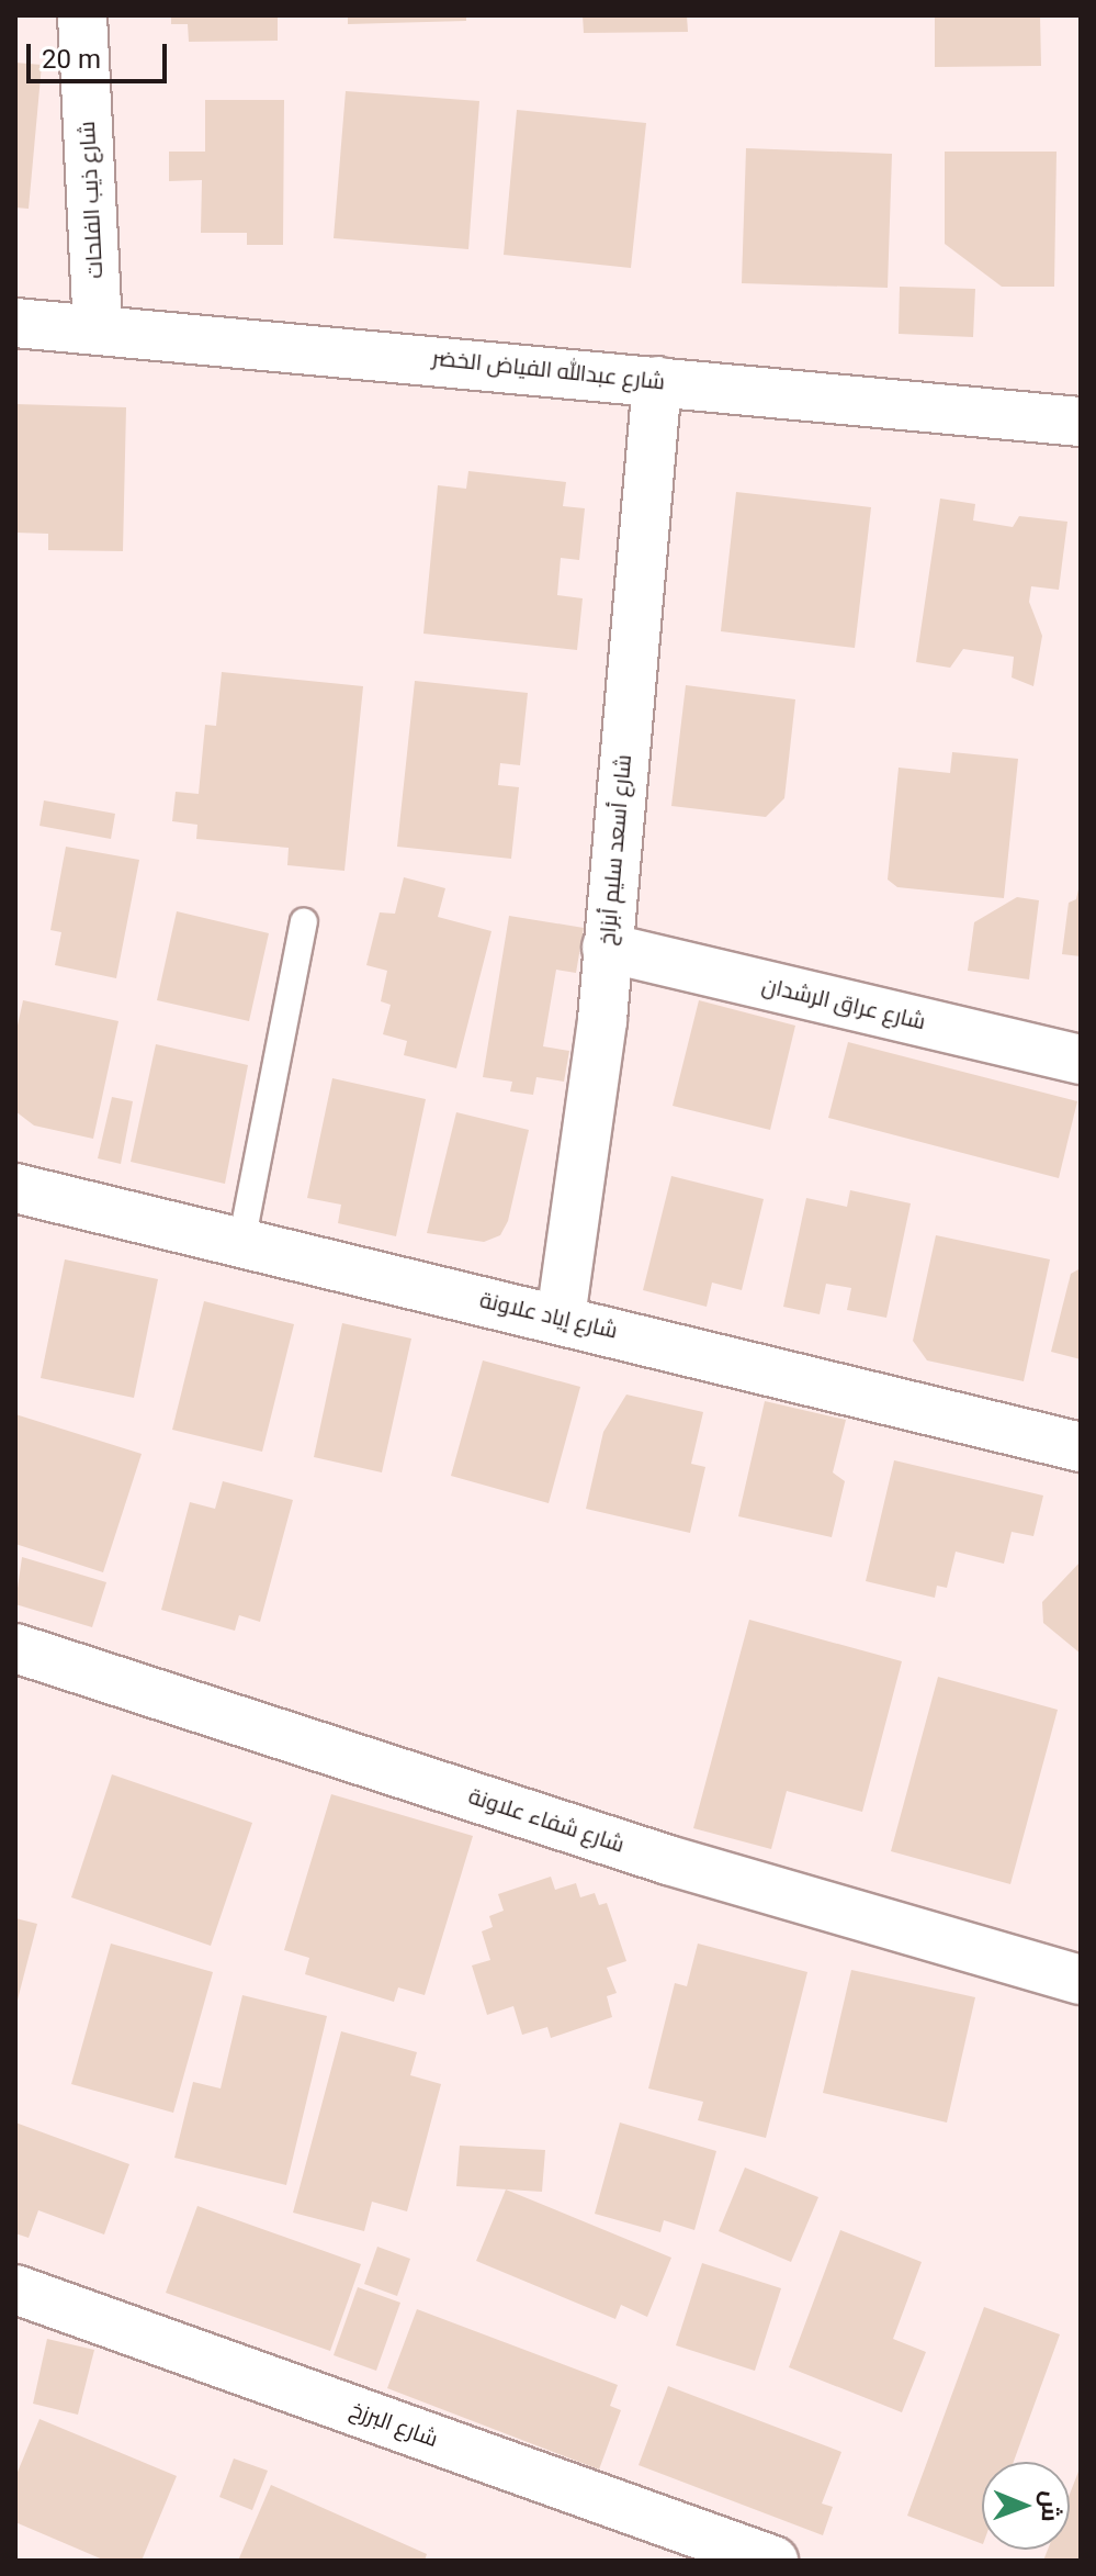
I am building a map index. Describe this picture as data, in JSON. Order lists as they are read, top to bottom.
{
  "streets": {
    "street": [
      "شارع ذيب الفلحات",
      "شارع عبدالله الفياض الخضر",
      "شارع أسعد سليم أبزاخ",
      "شارع عراق الرشدان",
      "شارع إياد علاونة",
      "شارع شفاء علاونة",
      "شارع البرزخ"
    ]
  },
  "crossings": [
    ["شارع ذيب الفلحات", "شارع عبدالله الفياض الخضر"],
    ["شارع عبدالله الفياض الخضر", "شارع أسعد سليم أبزاخ"],
    ["شارع أسعد سليم أبزاخ", "شارع عراق الرشدان"],
    ["شارع أسعد سليم أبزاخ", "شارع إياد علاونة"]
  ],
  "scale_bar": "20 m",
  "north": "right"
}
